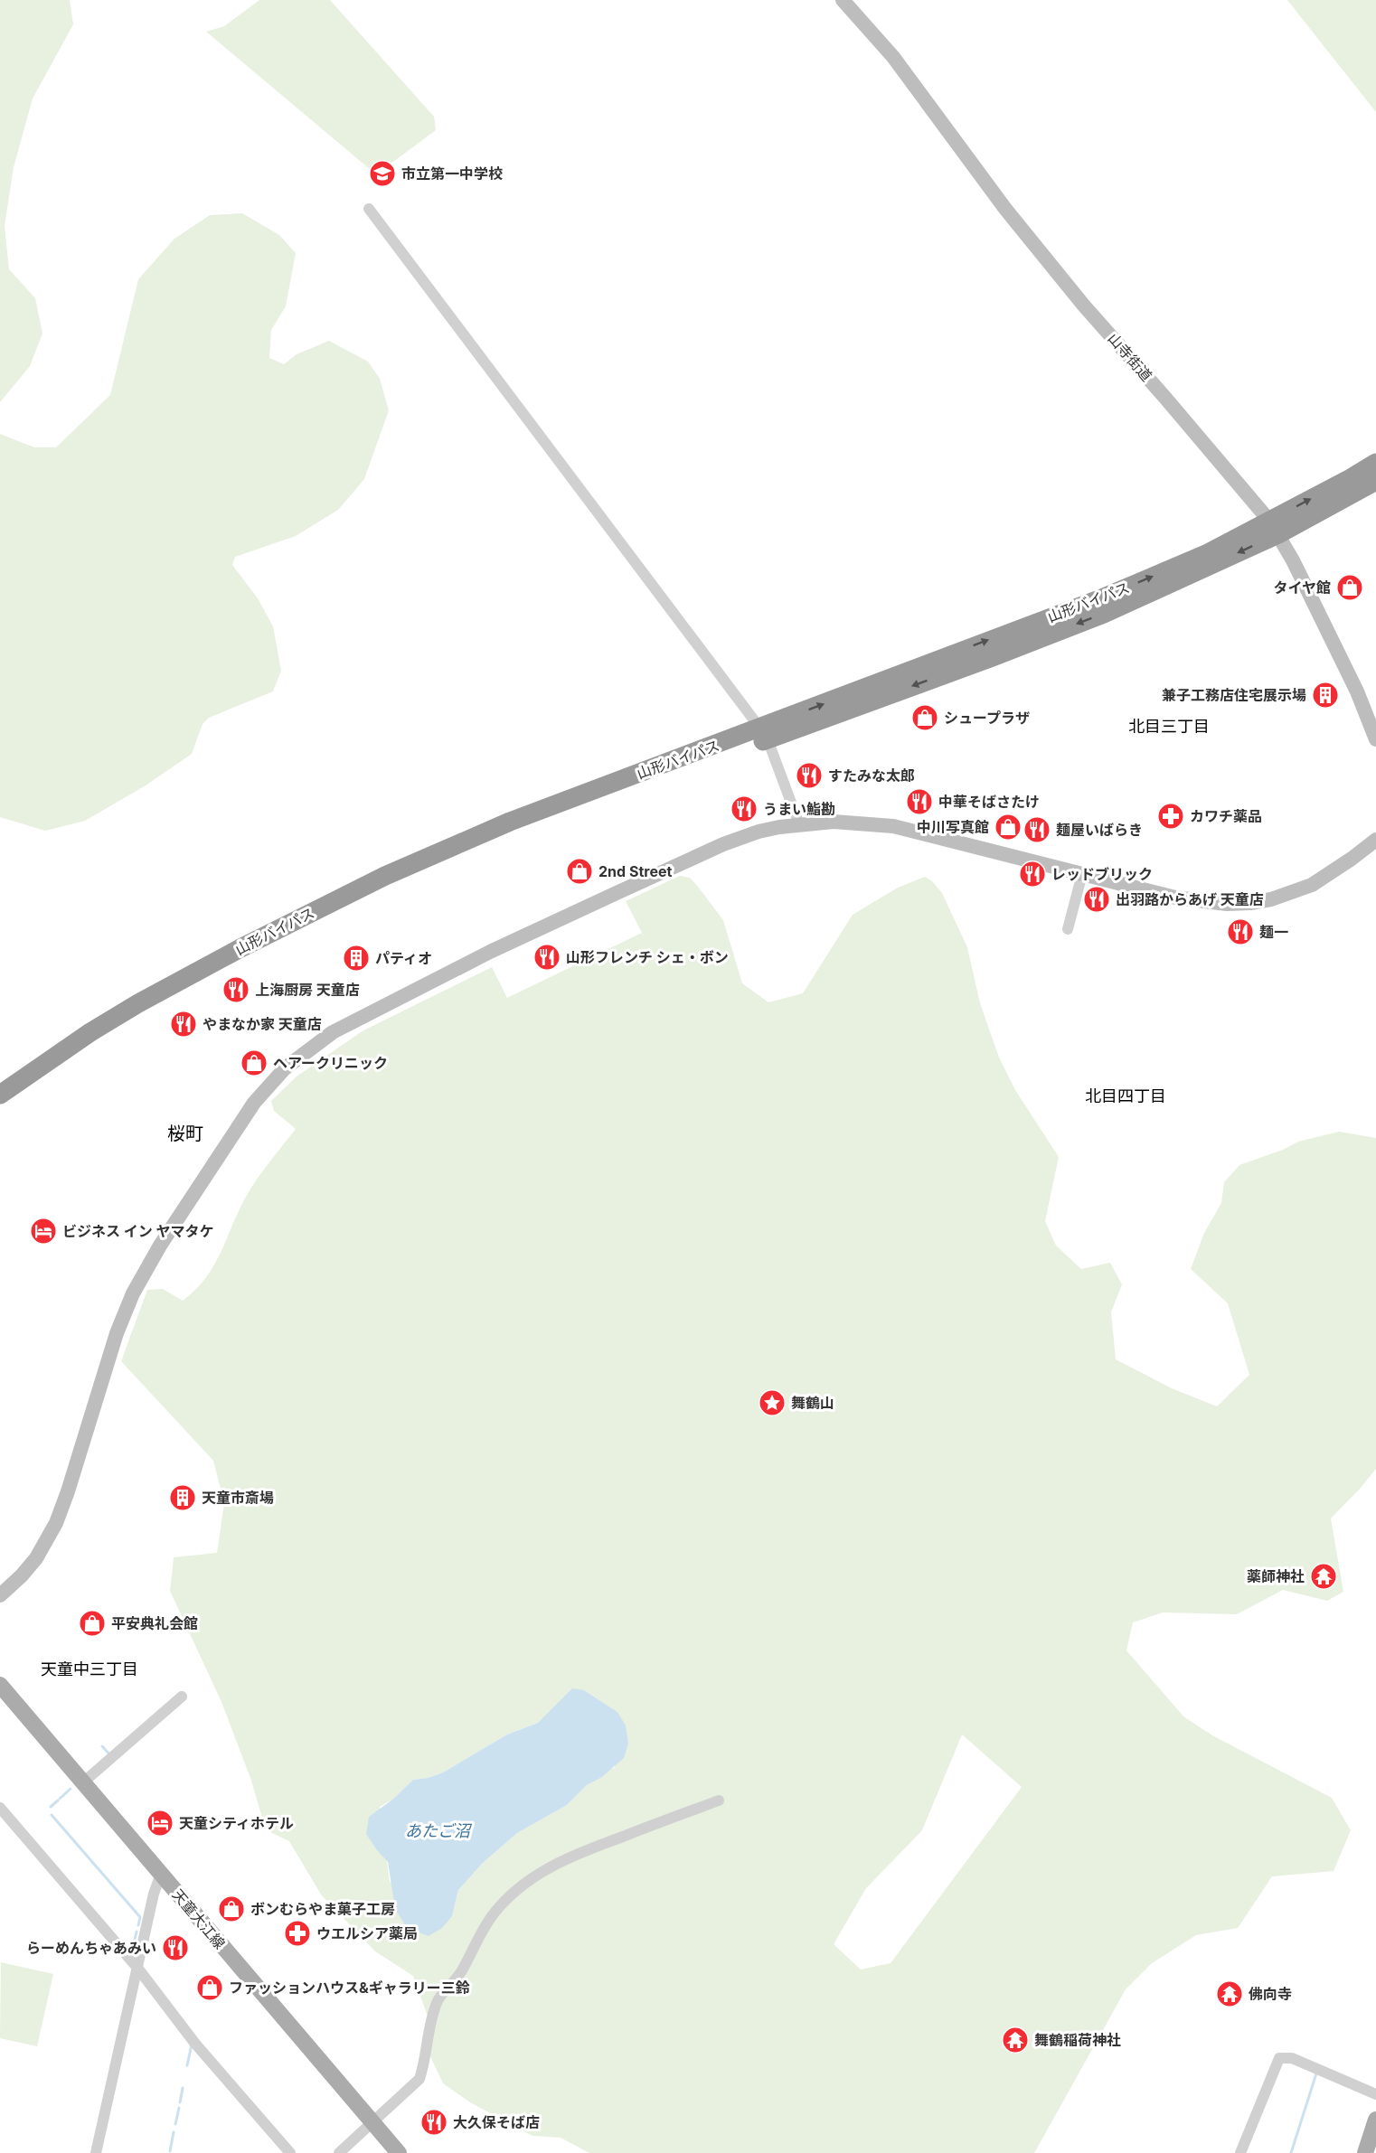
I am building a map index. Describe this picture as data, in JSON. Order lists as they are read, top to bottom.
{
  "streets": {
    "highway": ["山形バイパス"],
    "main road": ["天童大江線"],
    "street": ["山寺街道"]
  },
  "crossings": [
    ["山寺街道", "山形バイパス"]
  ],
  "districts": [
    "北目三丁目",
    "北目四丁目",
    "桜町",
    "天童中三丁目"
  ],
  "water": ["あたご沼"],
  "places": {
    "school or university": ["市立第一中学校"],
    "shop": [
      "タイヤ館",
      "シュープラザ",
      "中川写真館",
      "2nd Street",
      "ヘアークリニック",
      "平安典礼会館",
      "ボンむらやま菓子工房",
      "ファッションハウス&ギャラリー三鈴"
    ],
    "building": ["兼子工務店住宅展示場", "パティオ", "天童市斎場"],
    "restaurant": [
      "すたみな太郎",
      "中華そばさたけ",
      "うまい鮨勘",
      "麺屋いばらき",
      "レッドブリック",
      "出羽路からあげ 天童店",
      "麺一",
      "山形フレンチ シェ・ボン",
      "上海厨房 天童店",
      "やまなか家 天童店",
      "らーめんちゃあみい",
      "大久保そば店"
    ],
    "pharmacy": ["カワチ薬品", "ウエルシア薬局"],
    "hotel": ["ビジネス イン ヤマタケ", "天童シティホテル"],
    "place": ["舞鶴山"],
    "temple": ["薬師神社", "佛向寺", "舞鶴稲荷神社"]
  }
}
